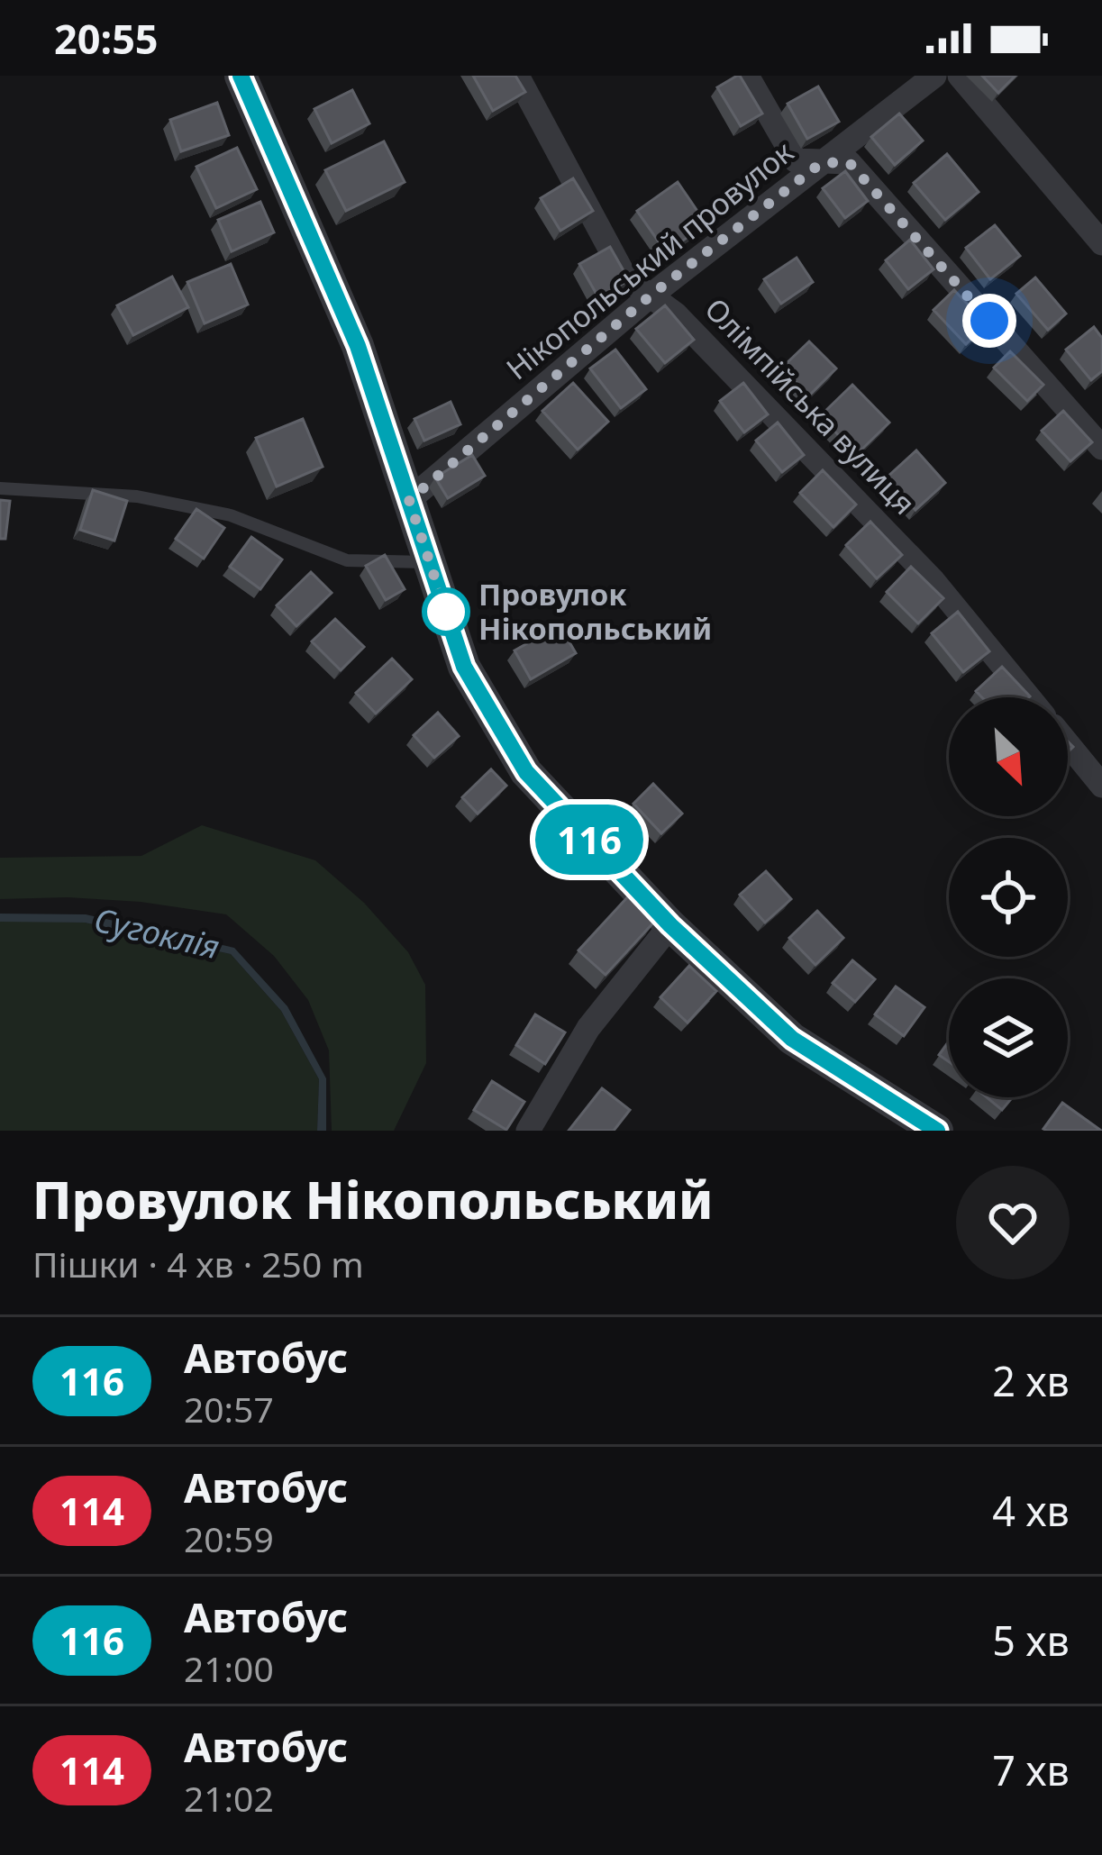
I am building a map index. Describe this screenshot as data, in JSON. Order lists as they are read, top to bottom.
{
  "streets": {
    "street": ["Нікопольський провулок", "Олімпійська вулиця"]
  },
  "crossings": [
    ["Нікопольський провулок", "Олімпійська вулиця"]
  ],
  "water": ["Сугоклія"],
  "places": ["Провулок Нікопольський"],
  "lines": ["bus line 116"],
  "north": "bottom right",
  "page": {
    "status": "20:55",
    "on_map": "116",
    "heading": ["Провулок Нікопольський", "Пішки · 4 хв · 250 m"],
    "list": [
      {
        "mark": "116",
        "name": "Автобус",
        "note": "20:57",
        "value": "2 хв"
      },
      {
        "mark": "114",
        "name": "Автобус",
        "note": "20:59",
        "value": "4 хв"
      },
      {
        "mark": "116",
        "name": "Автобус",
        "note": "21:00",
        "value": "5 хв"
      },
      {
        "mark": "114",
        "name": "Автобус",
        "note": "21:02",
        "value": "7 хв"
      }
    ]
  }
}
